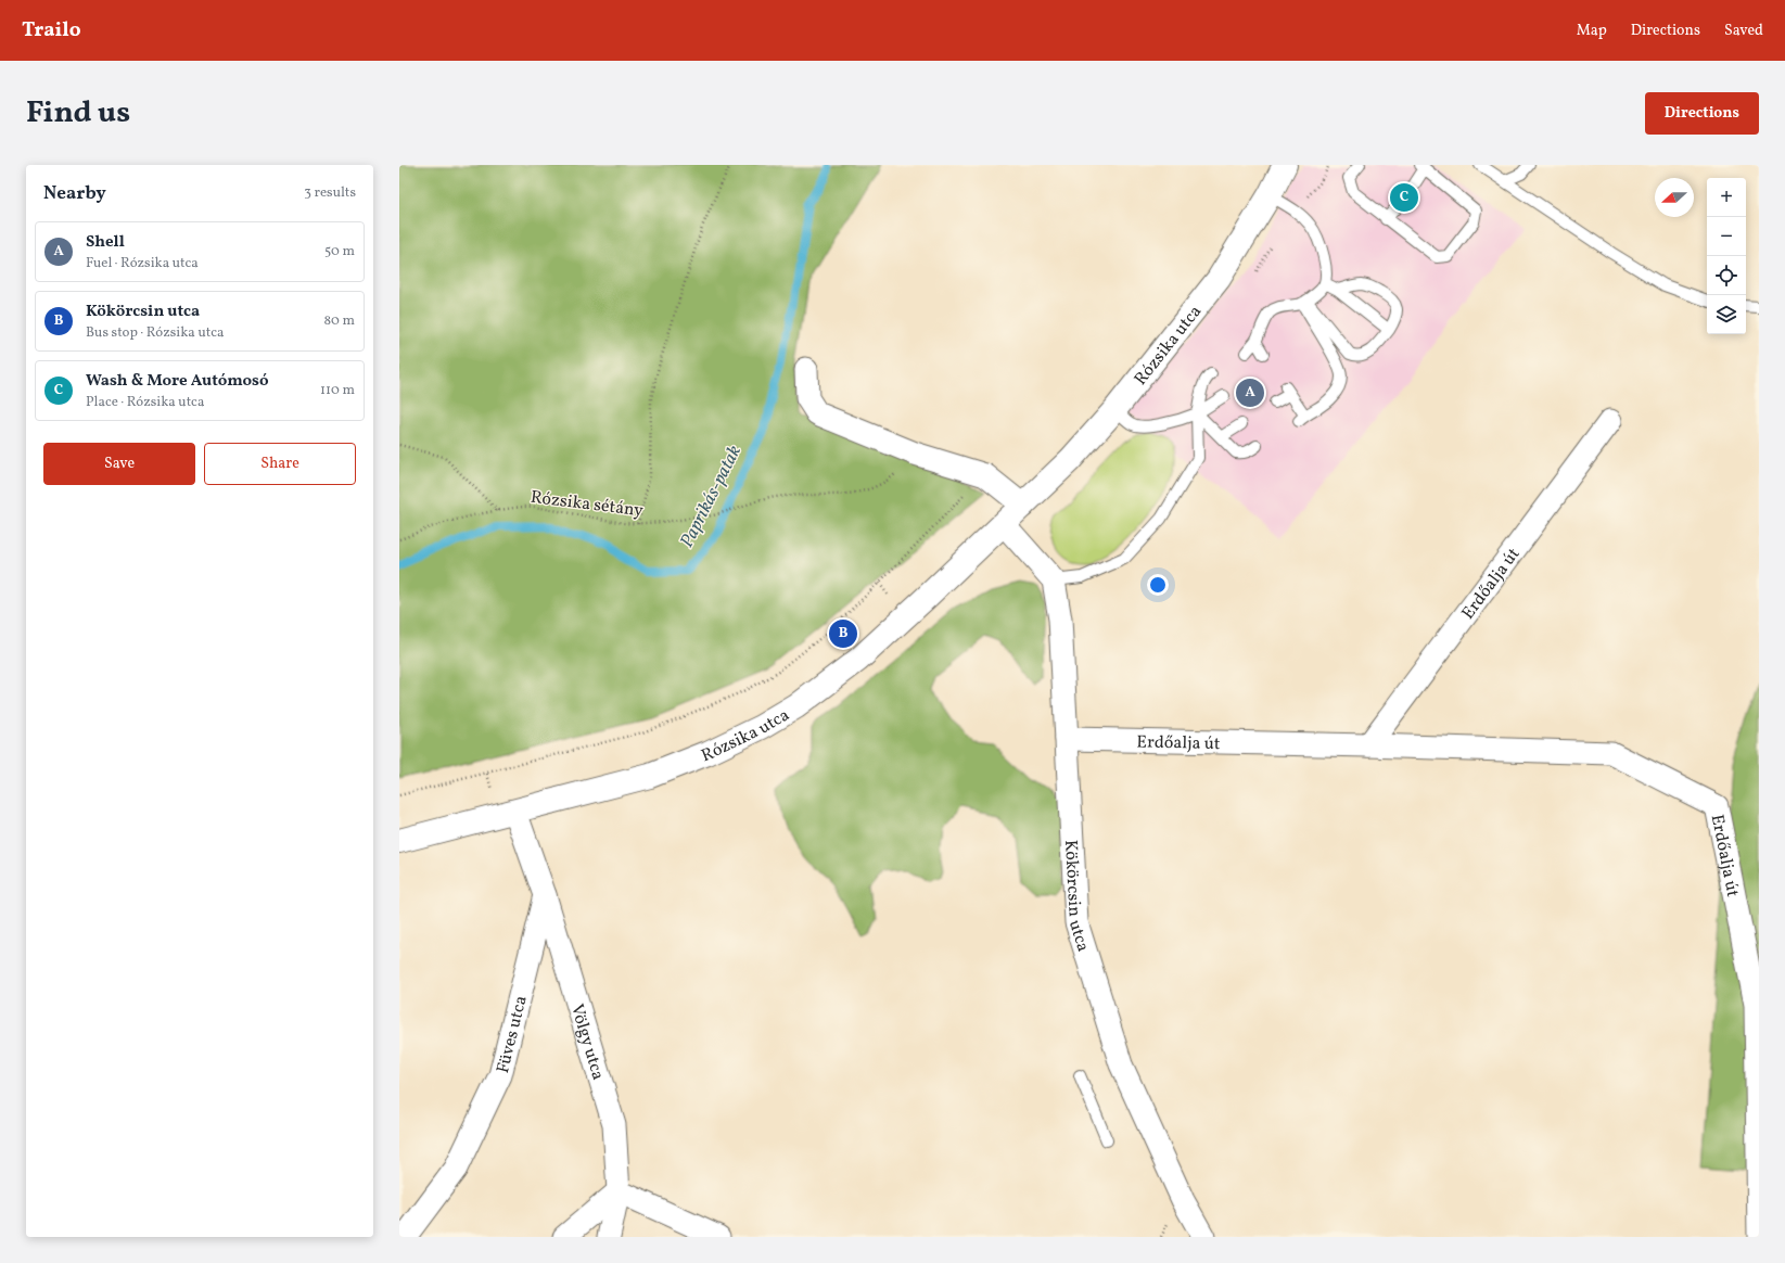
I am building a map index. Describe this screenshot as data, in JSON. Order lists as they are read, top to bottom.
{
  "streets": {
    "main road": ["Rózsika utca"],
    "street": [
      "Erdőalja út",
      "Kökörcsin utca",
      "Füves utca",
      "Völgy utca"
    ],
    "path": ["Rózsika sétány"]
  },
  "crossings": [
    ["Erdőalja út", "Kökörcsin utca"],
    ["Füves utca", "Völgy utca"]
  ],
  "water": ["Paprikás-patak"],
  "north": "left",
  "page": {
    "header": "Trailo",
    "nav": ["Map", "Directions", "Saved"],
    "title": "Find us",
    "buttons": [
      "Directions",
      ["Save", "Share"]
    ],
    "heading": ["Nearby", "3 results"],
    "map_buttons": ["+", "−"],
    "pins": ["C", "A", "B"],
    "list": [
      {
        "mark": "A",
        "name": "Shell",
        "note": "Fuel · Rózsika utca",
        "value": "50 m"
      },
      {
        "mark": "B",
        "name": "Kökörcsin utca",
        "note": "Bus stop · Rózsika utca",
        "value": "80 m"
      },
      {
        "mark": "C",
        "name": "Wash & More Autómosó",
        "note": "Place · Rózsika utca",
        "value": "110 m"
      }
    ]
  }
}
